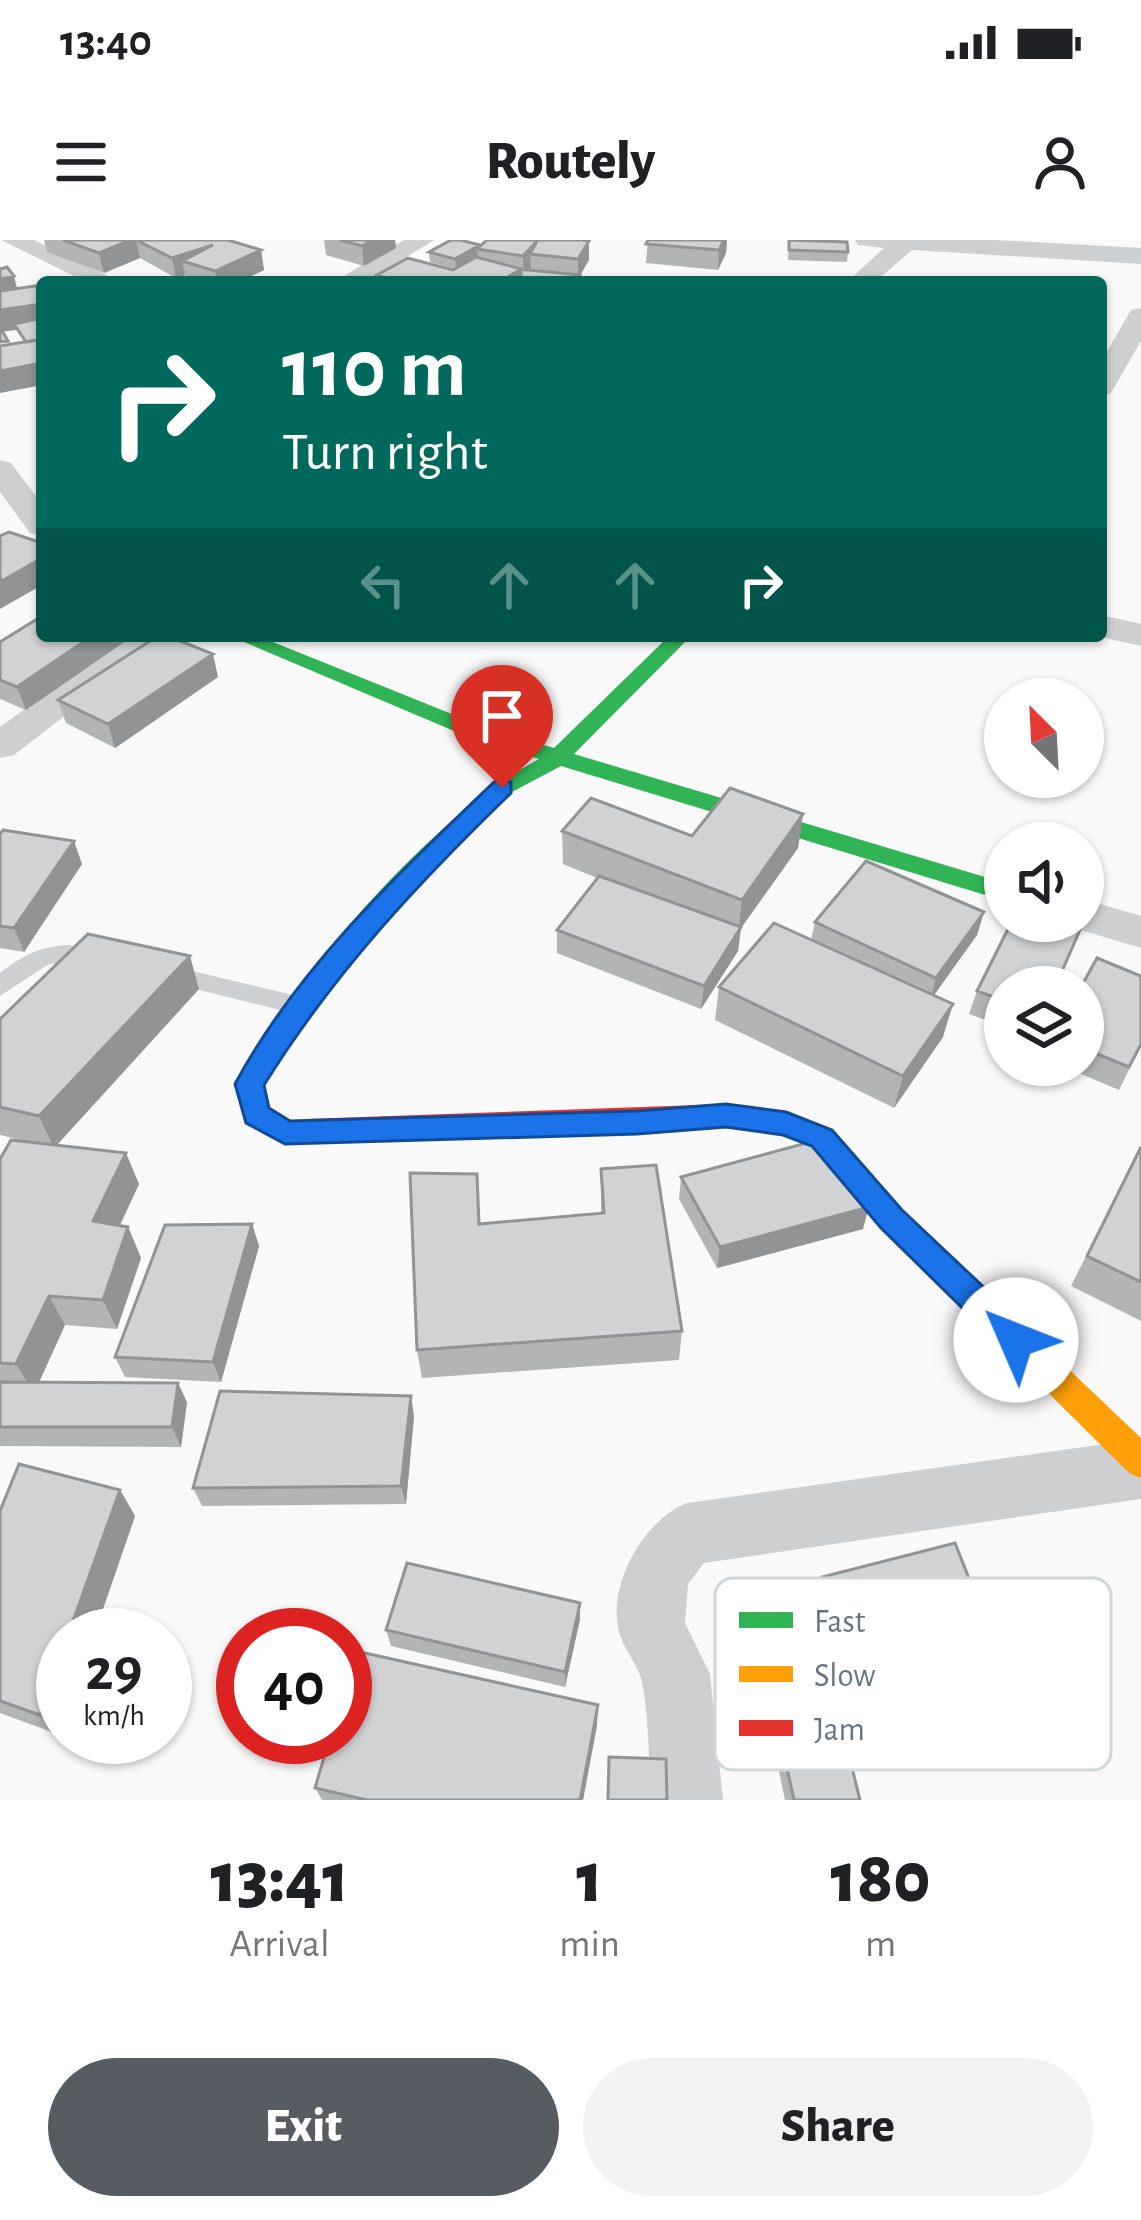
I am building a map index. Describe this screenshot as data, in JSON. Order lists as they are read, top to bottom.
{
  "legend": ["Fast", "Slow", "Jam"],
  "north": "top left",
  "page": {
    "status": "13:40",
    "header": "Routely",
    "turn": ["110 m", "Turn right"],
    "speed": "29 km/h",
    "limit": "40",
    "eta": [
      "13:41",
      "Arrival",
      "1",
      "min",
      "180",
      "m"
    ],
    "buttons": ["Exit", "Share"]
  }
}
